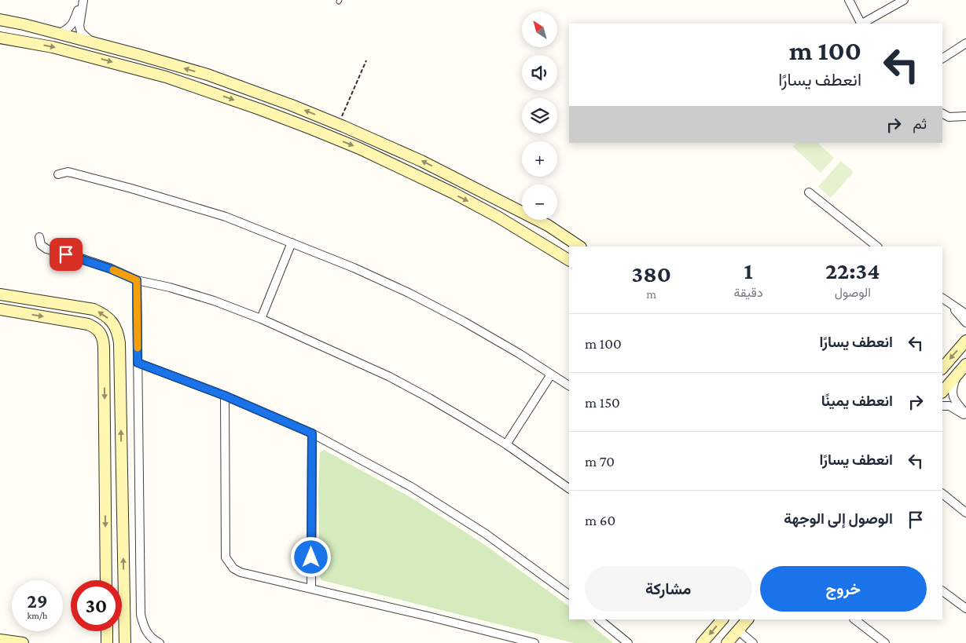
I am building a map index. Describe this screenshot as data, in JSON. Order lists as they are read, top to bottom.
{
  "north": "top left",
  "page": {
    "map_buttons": ["+", "−"],
    "turn": ["100 m", "انعطف يسارًا"],
    "then": "ثم",
    "eta": [
      "22:34",
      "الوصول",
      "1",
      "دقيقة",
      "380",
      "m"
    ],
    "list": [
      {
        "name": "انعطف يسارًا",
        "value": "100 m"
      },
      {
        "name": "انعطف يمينًا",
        "value": "150 m"
      },
      {
        "name": "انعطف يسارًا",
        "value": "70 m"
      },
      {
        "name": "الوصول إلى الوجهة",
        "value": "60 m"
      }
    ],
    "buttons": ["خروج", "مشاركة"],
    "speed": "29 km/h",
    "limit": "30"
  }
}
